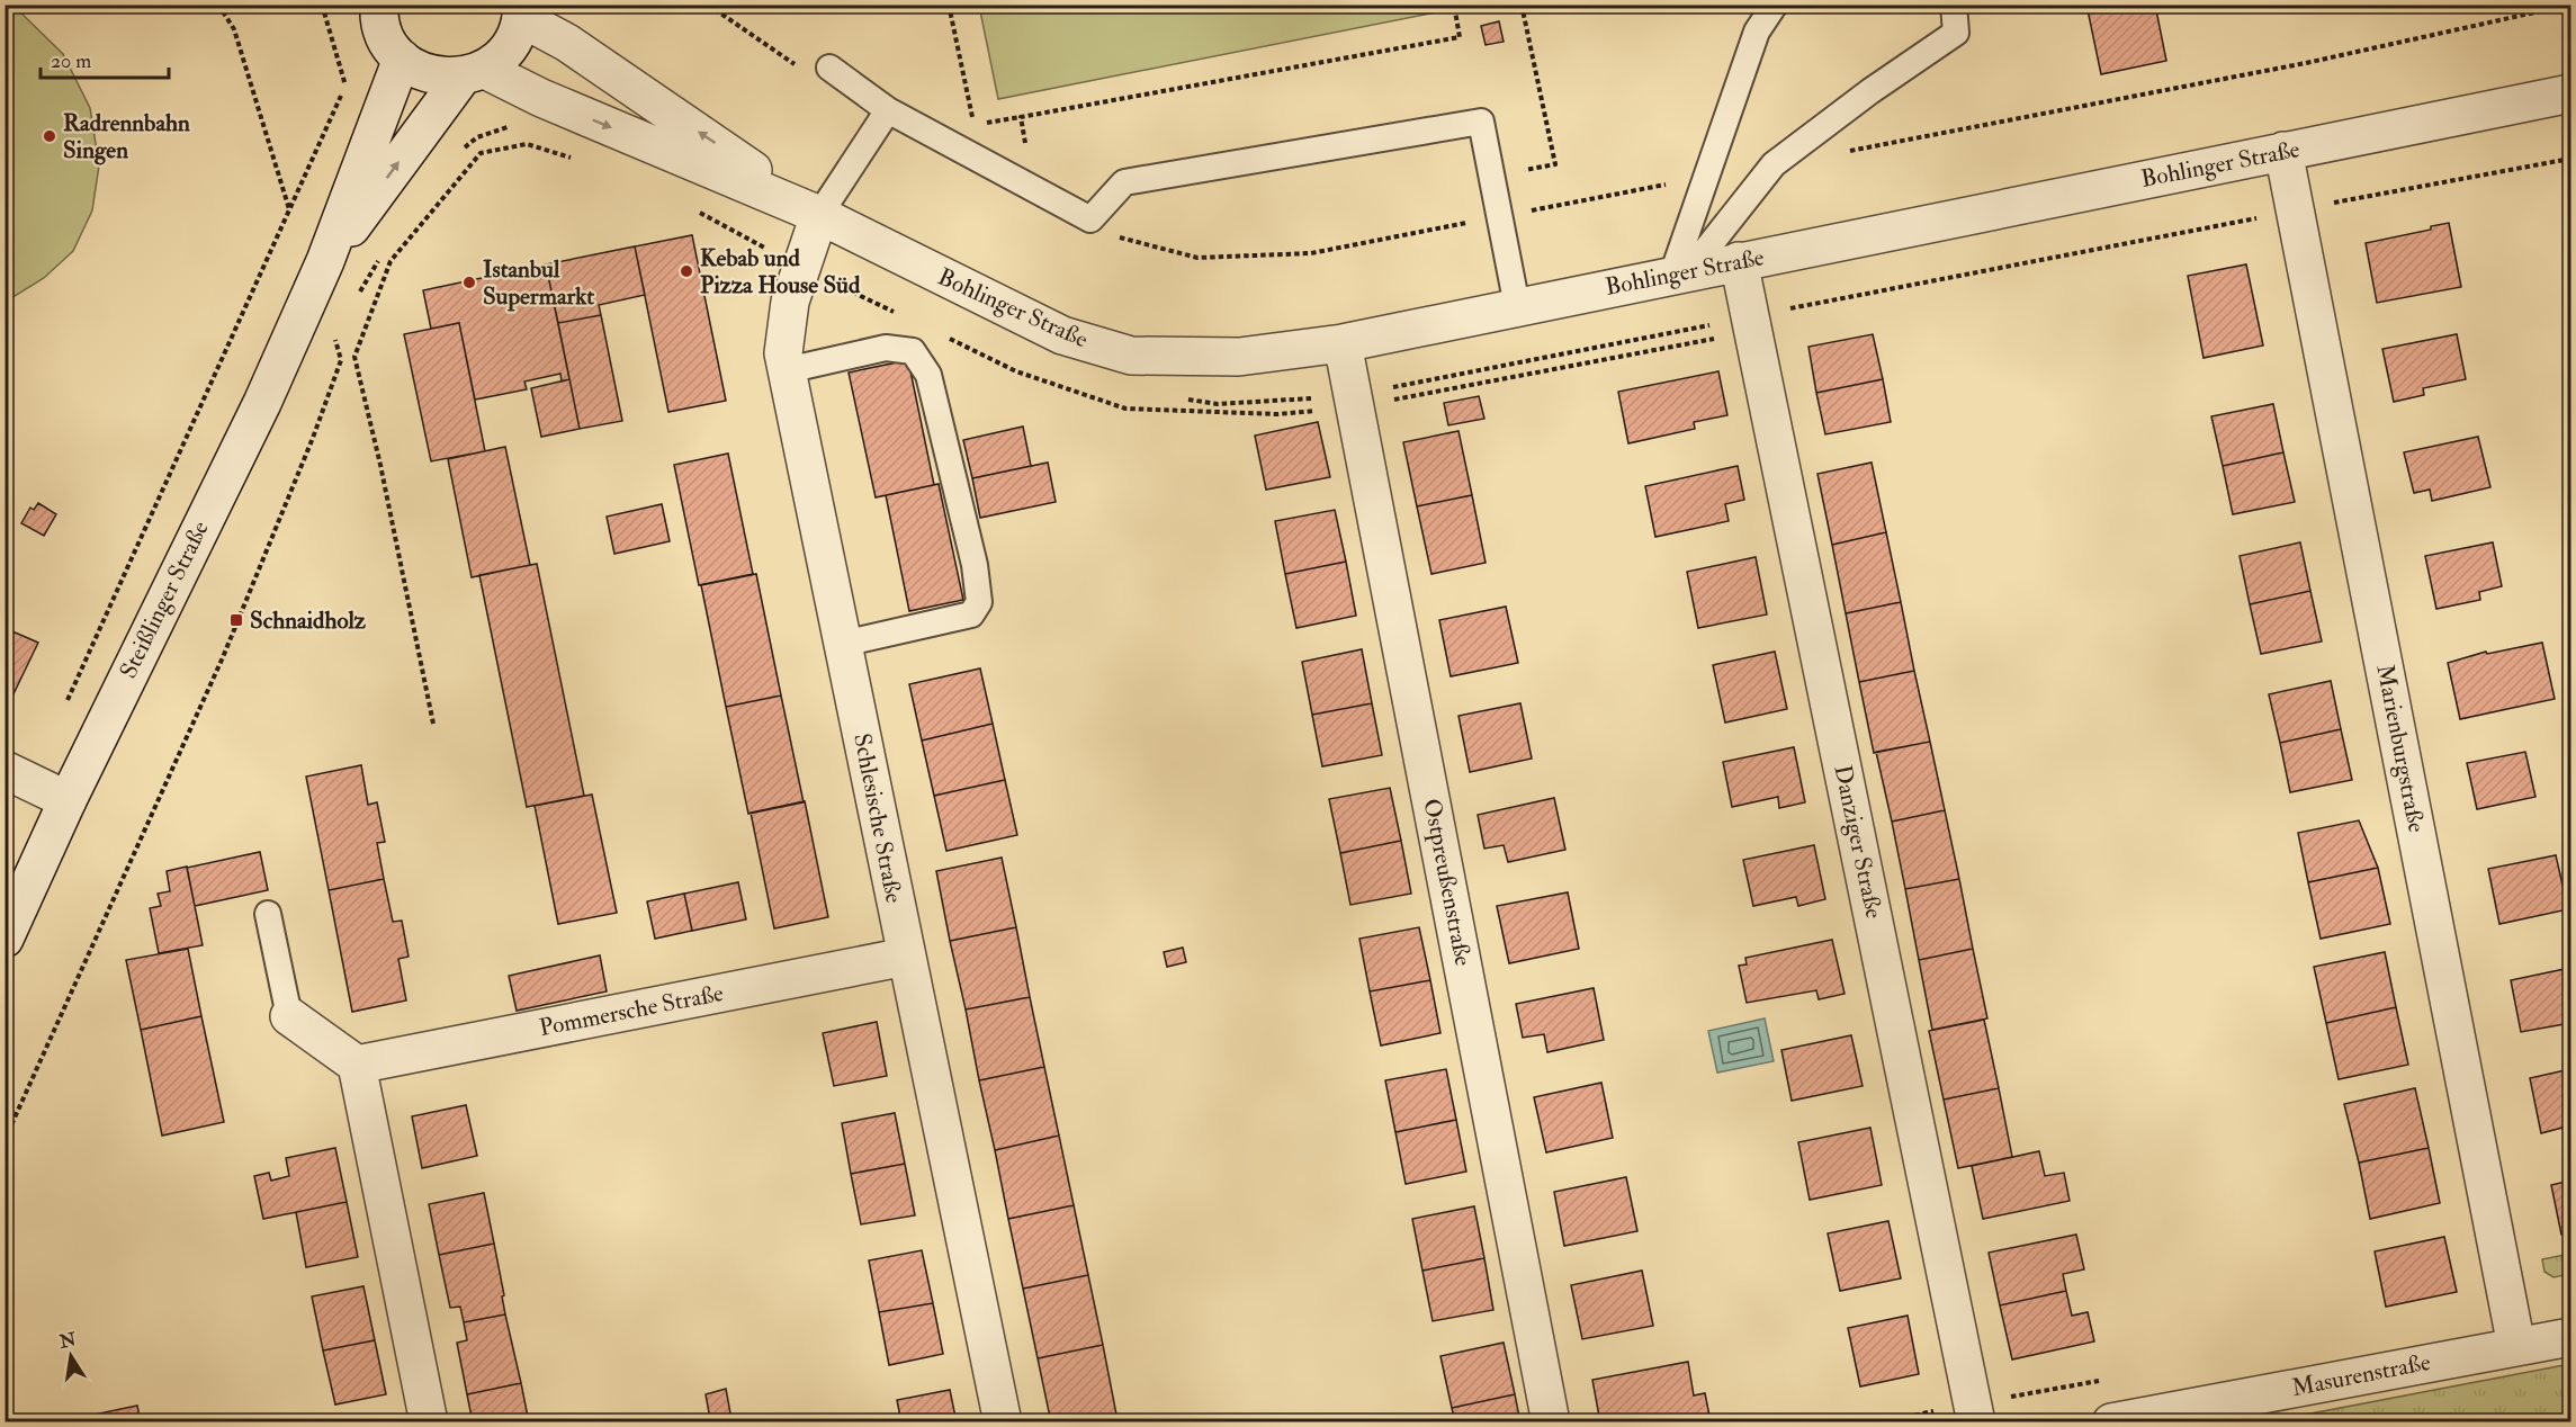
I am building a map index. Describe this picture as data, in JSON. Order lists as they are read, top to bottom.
{
  "streets": {
    "street": [
      "Bohlinger Straße",
      "Steißlinger Straße",
      "Marienburgstraße",
      "Schlesische Straße",
      "Danziger Straße",
      "Ostpreußenstraße",
      "Pommersche Straße",
      "Masurenstraße"
    ]
  },
  "crossings": [
    ["Bohlinger Straße", "Steißlinger Straße"],
    ["Bohlinger Straße", "Marienburgstraße"],
    ["Bohlinger Straße", "Schlesische Straße"],
    ["Bohlinger Straße", "Danziger Straße"],
    ["Bohlinger Straße", "Ostpreußenstraße"],
    ["Marienburgstraße", "Masurenstraße"],
    ["Schlesische Straße", "Pommersche Straße"]
  ],
  "places": {
    "other": ["Radrennbahn Singen", "Kebab und Pizza House Süd", "Istanbul Supermarkt"],
    "transit": ["Schnaidholz"]
  },
  "scale_bar": "20 m",
  "north": "top"
}
